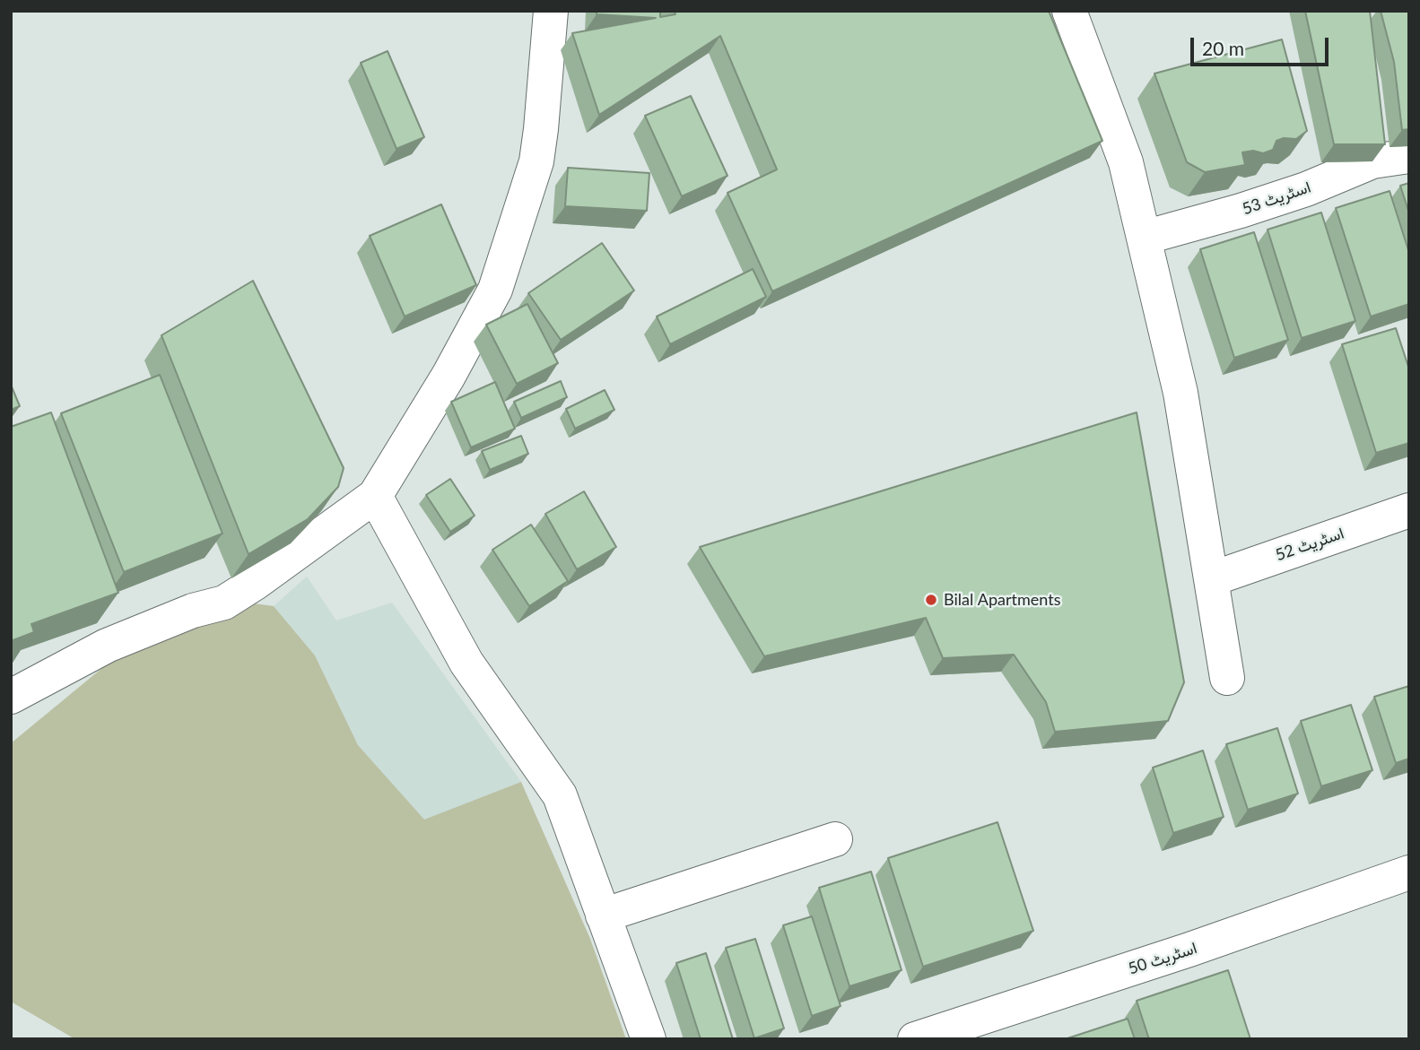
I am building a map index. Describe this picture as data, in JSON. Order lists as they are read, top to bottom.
{
  "streets": {
    "street": ["اسٹریٹ 53", "اسٹریٹ 52", "اسٹریٹ 50"]
  },
  "places": ["Bilal Apartments"],
  "scale_bar": "20 m"
}
